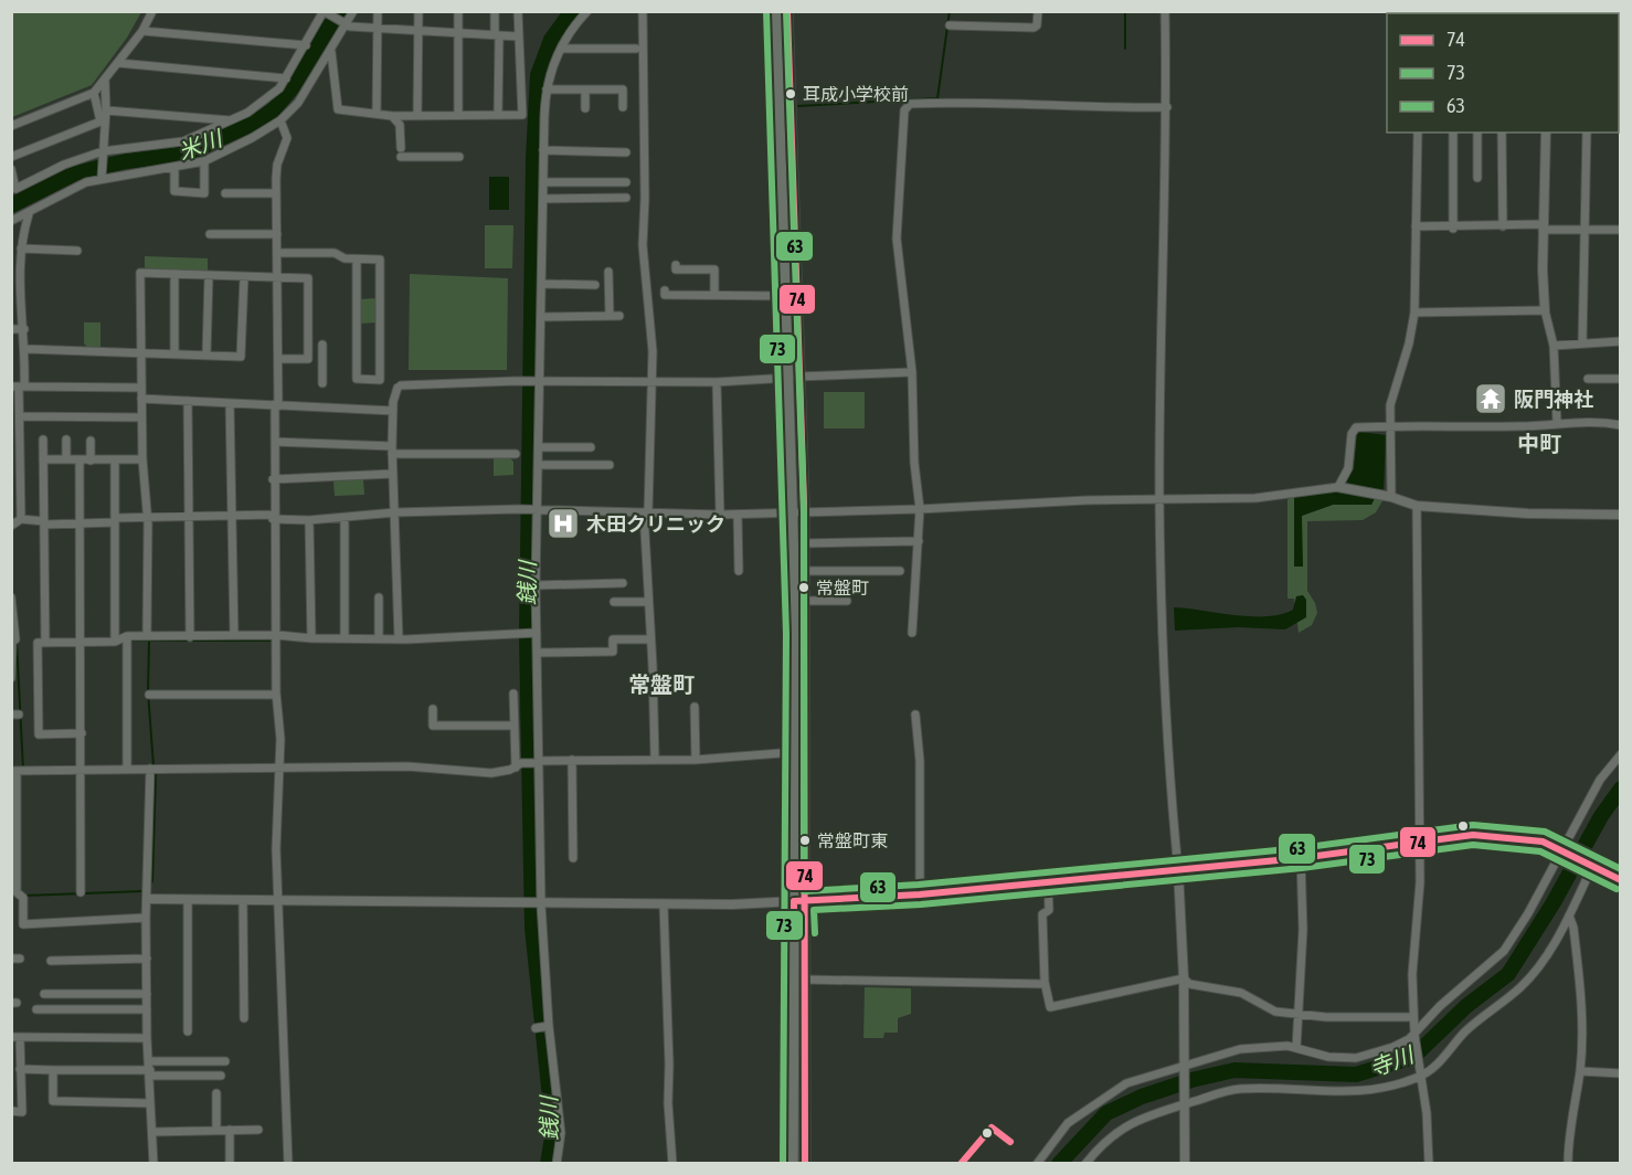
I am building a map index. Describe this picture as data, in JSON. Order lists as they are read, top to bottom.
{
  "districts": ["中町", "常盤町"],
  "water": ["米川", "銭川", "寺川"],
  "places": {
    "other": ["耳成小学校前", "常盤町", "常盤町東"],
    "temple": ["阪門神社"],
    "hospital": ["木田クリニック"]
  },
  "lines": ["transit line 74", "transit line 73", "transit line 63"],
  "legend": ["74", "73", "63"]
}
